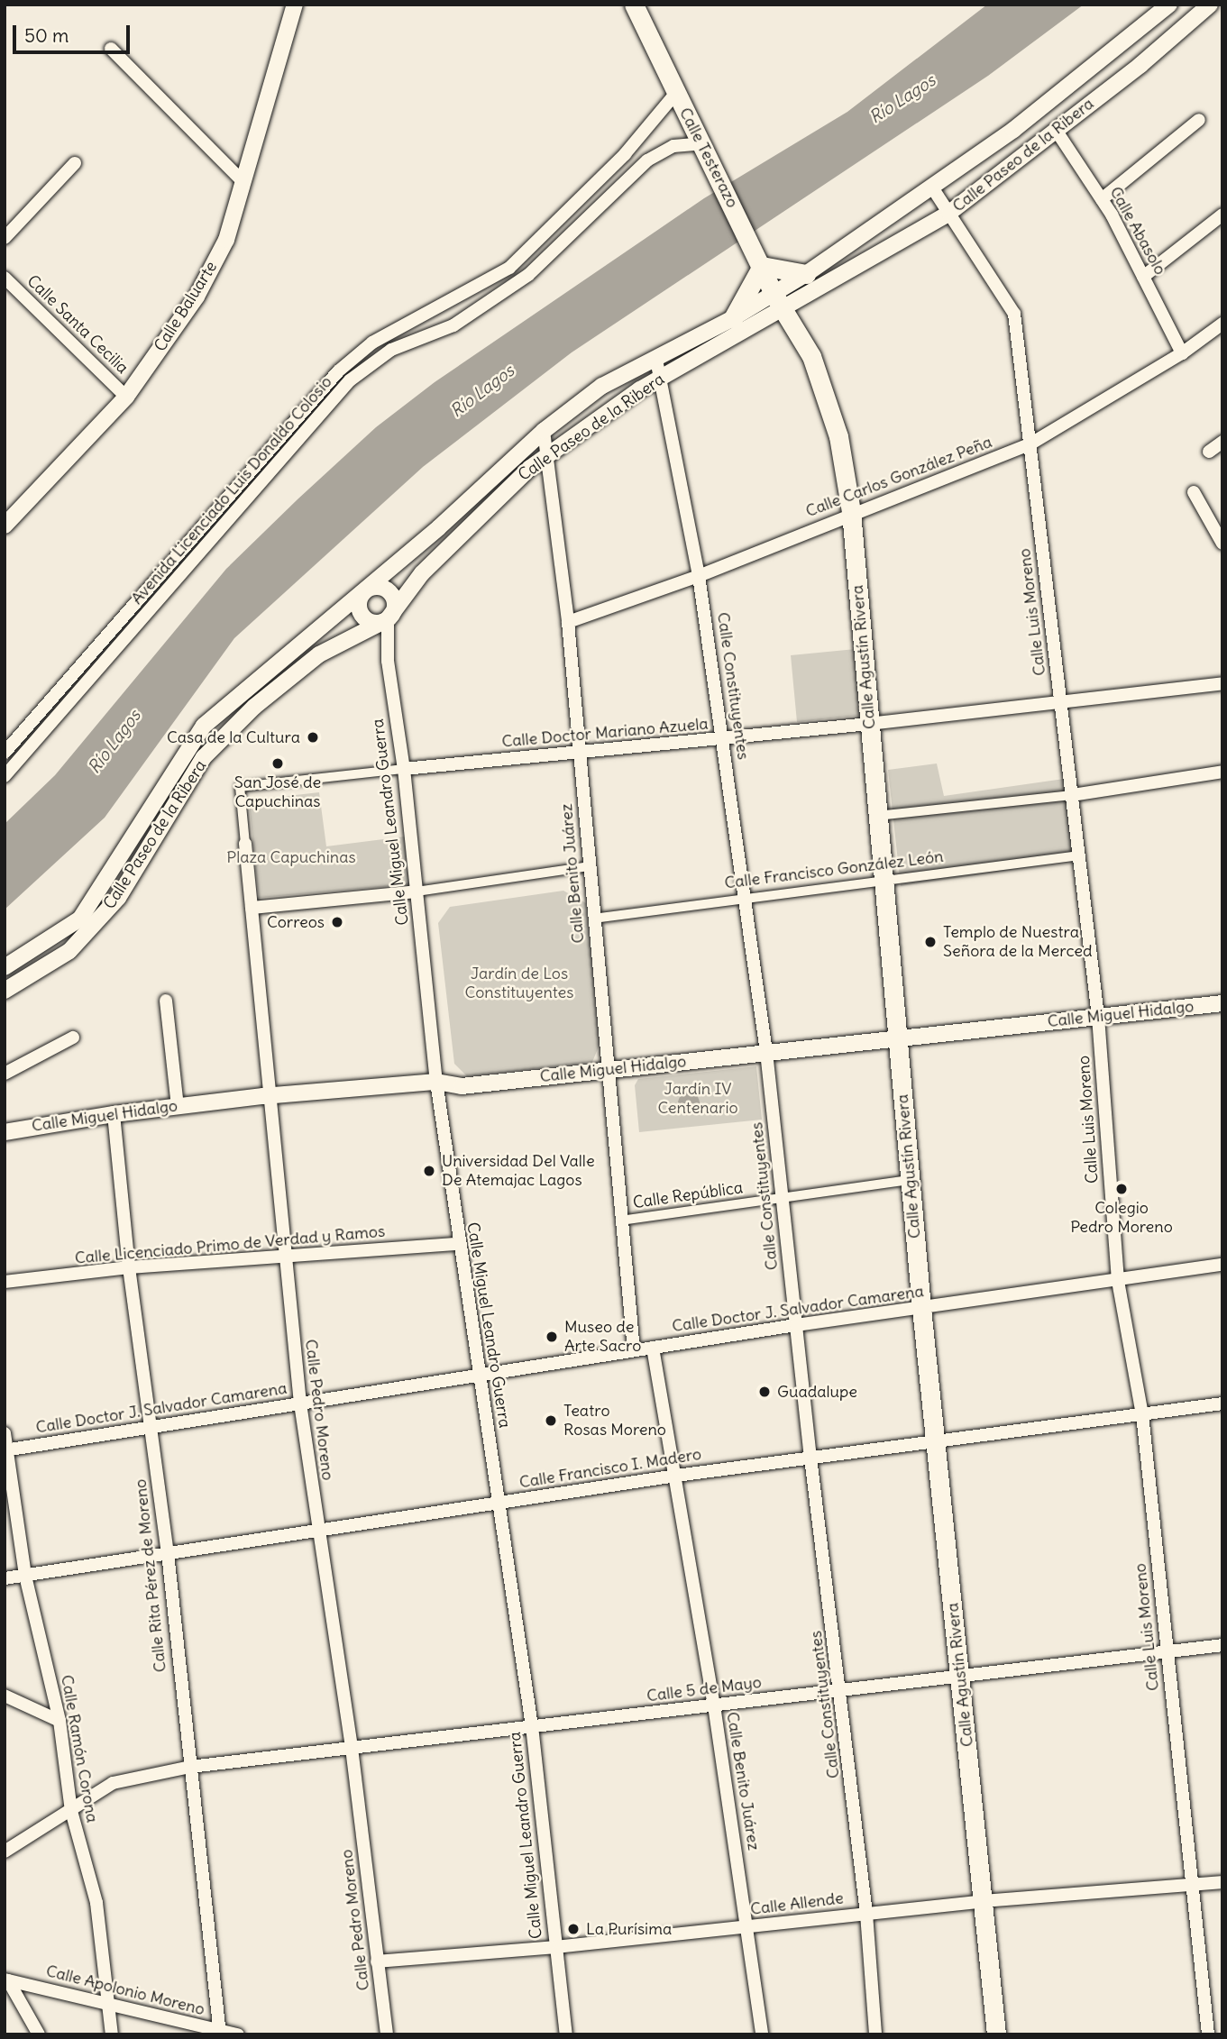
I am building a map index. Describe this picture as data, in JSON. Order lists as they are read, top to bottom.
{
  "streets": {
    "main road": ["Calle Testerazo", "Calle Agustín Rivera"],
    "street": [
      "Calle Paseo de la Ribera",
      "Calle Abasolo",
      "Calle Baluarte",
      "Calle Santa Cecilia",
      "Calle Carlos González Peña",
      "Avenida Licenciado Luis Donaldo Colosio",
      "Calle Luis Moreno",
      "Calle Constituyentes",
      "Calle Doctor Mariano Azuela",
      "Calle Miguel Leandro Guerra",
      "Calle Francisco González León",
      "Calle Benito Juárez",
      "Calle Miguel Hidalgo",
      "Calle República",
      "Calle Licenciado Primo de Verdad y Ramos",
      "Calle Doctor J. Salvador Camarena",
      "Calle Pedro Moreno",
      "Calle Francisco I. Madero",
      "Calle Rita Pérez de Moreno",
      "Calle 5 de Mayo",
      "Calle Ramón Corona",
      "Calle Allende",
      "Calle Apolonio Moreno"
    ]
  },
  "crossings": [
    ["Calle Paseo de la Ribera", "Calle Testerazo"],
    ["Calle Paseo de la Ribera", "Calle Abasolo"],
    ["Calle Paseo de la Ribera", "Calle Luis Moreno"],
    ["Calle Paseo de la Ribera", "Calle Agustín Rivera"],
    ["Calle Paseo de la Ribera", "Calle Constituyentes"],
    ["Calle Paseo de la Ribera", "Calle Miguel Leandro Guerra"],
    ["Calle Paseo de la Ribera", "Calle Benito Juárez"],
    ["Calle Testerazo", "Avenida Licenciado Luis Donaldo Colosio"],
    ["Calle Testerazo", "Calle Agustín Rivera"],
    ["Calle Abasolo", "Calle Carlos González Peña"],
    ["Calle Baluarte", "Calle Santa Cecilia"],
    ["Calle Carlos González Peña", "Calle Luis Moreno"],
    ["Calle Carlos González Peña", "Calle Agustín Rivera"],
    ["Calle Carlos González Peña", "Calle Constituyentes"],
    ["Calle Carlos González Peña", "Calle Benito Juárez"],
    ["Calle Luis Moreno", "Calle Doctor Mariano Azuela"],
    ["Calle Luis Moreno", "Calle Francisco González León"],
    ["Calle Luis Moreno", "Calle Miguel Hidalgo"],
    ["Calle Luis Moreno", "Calle Doctor J. Salvador Camarena"],
    ["Calle Luis Moreno", "Calle Francisco I. Madero"],
    ["Calle Luis Moreno", "Calle 5 de Mayo"],
    ["Calle Luis Moreno", "Calle Allende"],
    ["Calle Agustín Rivera", "Calle Doctor Mariano Azuela"],
    ["Calle Agustín Rivera", "Calle Francisco González León"],
    ["Calle Agustín Rivera", "Calle Miguel Hidalgo"],
    ["Calle Agustín Rivera", "Calle República"],
    ["Calle Agustín Rivera", "Calle Doctor J. Salvador Camarena"],
    ["Calle Agustín Rivera", "Calle Francisco I. Madero"],
    ["Calle Agustín Rivera", "Calle 5 de Mayo"],
    ["Calle Agustín Rivera", "Calle Allende"],
    ["Calle Constituyentes", "Calle Doctor Mariano Azuela"],
    ["Calle Constituyentes", "Calle Francisco González León"],
    ["Calle Constituyentes", "Calle Miguel Hidalgo"],
    ["Calle Constituyentes", "Calle República"],
    ["Calle Constituyentes", "Calle Doctor J. Salvador Camarena"],
    ["Calle Constituyentes", "Calle Francisco I. Madero"],
    ["Calle Constituyentes", "Calle 5 de Mayo"],
    ["Calle Constituyentes", "Calle Allende"],
    ["Calle Doctor Mariano Azuela", "Calle Miguel Leandro Guerra"],
    ["Calle Doctor Mariano Azuela", "Calle Benito Juárez"],
    ["Calle Doctor Mariano Azuela", "Calle Pedro Moreno"],
    ["Calle Miguel Leandro Guerra", "Calle Miguel Hidalgo"],
    ["Calle Miguel Leandro Guerra", "Calle Licenciado Primo de Verdad y Ramos"],
    ["Calle Miguel Leandro Guerra", "Calle Doctor J. Salvador Camarena"],
    ["Calle Miguel Leandro Guerra", "Calle Pedro Moreno"],
    ["Calle Miguel Leandro Guerra", "Calle Francisco I. Madero"],
    ["Calle Miguel Leandro Guerra", "Calle 5 de Mayo"],
    ["Calle Miguel Leandro Guerra", "Calle Allende"],
    ["Calle Francisco González León", "Calle Benito Juárez"],
    ["Calle Benito Juárez", "Calle Miguel Hidalgo"],
    ["Calle Benito Juárez", "Calle República"],
    ["Calle Benito Juárez", "Calle Doctor J. Salvador Camarena"],
    ["Calle Benito Juárez", "Calle Francisco I. Madero"],
    ["Calle Benito Juárez", "Calle 5 de Mayo"],
    ["Calle Benito Juárez", "Calle Allende"],
    ["Calle Miguel Hidalgo", "Calle Pedro Moreno"],
    ["Calle Miguel Hidalgo", "Calle Rita Pérez de Moreno"],
    ["Calle Licenciado Primo de Verdad y Ramos", "Calle Pedro Moreno"],
    ["Calle Licenciado Primo de Verdad y Ramos", "Calle Rita Pérez de Moreno"],
    ["Calle Doctor J. Salvador Camarena", "Calle Pedro Moreno"],
    ["Calle Doctor J. Salvador Camarena", "Calle Rita Pérez de Moreno"],
    ["Calle Doctor J. Salvador Camarena", "Calle Ramón Corona"],
    ["Calle Pedro Moreno", "Calle Francisco I. Madero"],
    ["Calle Pedro Moreno", "Calle 5 de Mayo"],
    ["Calle Pedro Moreno", "Calle Allende"],
    ["Calle Francisco I. Madero", "Calle Rita Pérez de Moreno"],
    ["Calle Francisco I. Madero", "Calle Ramón Corona"],
    ["Calle Rita Pérez de Moreno", "Calle 5 de Mayo"],
    ["Calle Rita Pérez de Moreno", "Calle Apolonio Moreno"],
    ["Calle 5 de Mayo", "Calle Ramón Corona"],
    ["Calle Ramón Corona", "Calle Apolonio Moreno"]
  ],
  "water": ["Río Lagos"],
  "parks": ["Plaza Capuchinas", "Jardín de Los Constituyentes", "Jardín IV Centenario"],
  "places": [
    "Casa de la Cultura",
    "San José de Capuchinas",
    "Correos",
    "Templo de Nuestra Señora de la Merced",
    "Universidad Del Valle De Atemajac Lagos",
    "Colegio Pedro Moreno",
    "Museo de Arte Sacro",
    "Guadalupe",
    "Teatro Rosas Moreno",
    "La Purísima"
  ],
  "scale_bar": "50 m"
}
